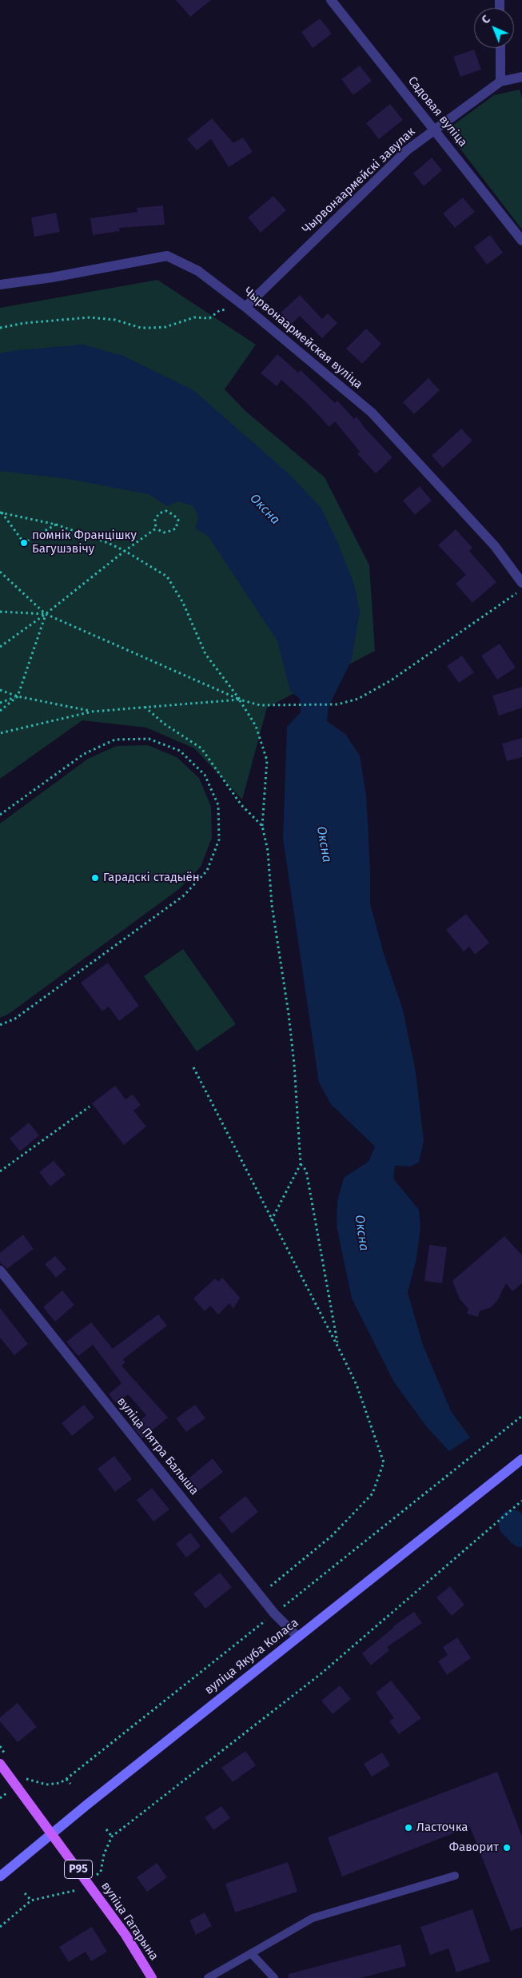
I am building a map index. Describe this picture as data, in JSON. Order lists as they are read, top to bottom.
{
  "streets": {
    "main road": ["вуліца Якуба Коласа", "Р95", "вуліца Гагарына"],
    "street": [
      "Садовая вуліца",
      "Чырвонаармейскі завулак",
      "Чырвонаармейская вуліца",
      "вуліца Пятра Балыша"
    ]
  },
  "crossings": [
    ["Садовая вуліца", "Чырвонаармейскі завулак"],
    ["Чырвонаармейскі завулак", "Чырвонаармейская вуліца"],
    ["вуліца Пятра Балыша", "вуліца Якуба Коласа"],
    ["вуліца Якуба Коласа", "вуліца Гагарына"]
  ],
  "water": ["Оксна"],
  "places": [
    "помнік Францішку Багушэвічу",
    "Гарадскі стадыён",
    "Ласточка",
    "Фаворит"
  ],
  "north": "top left"
}
